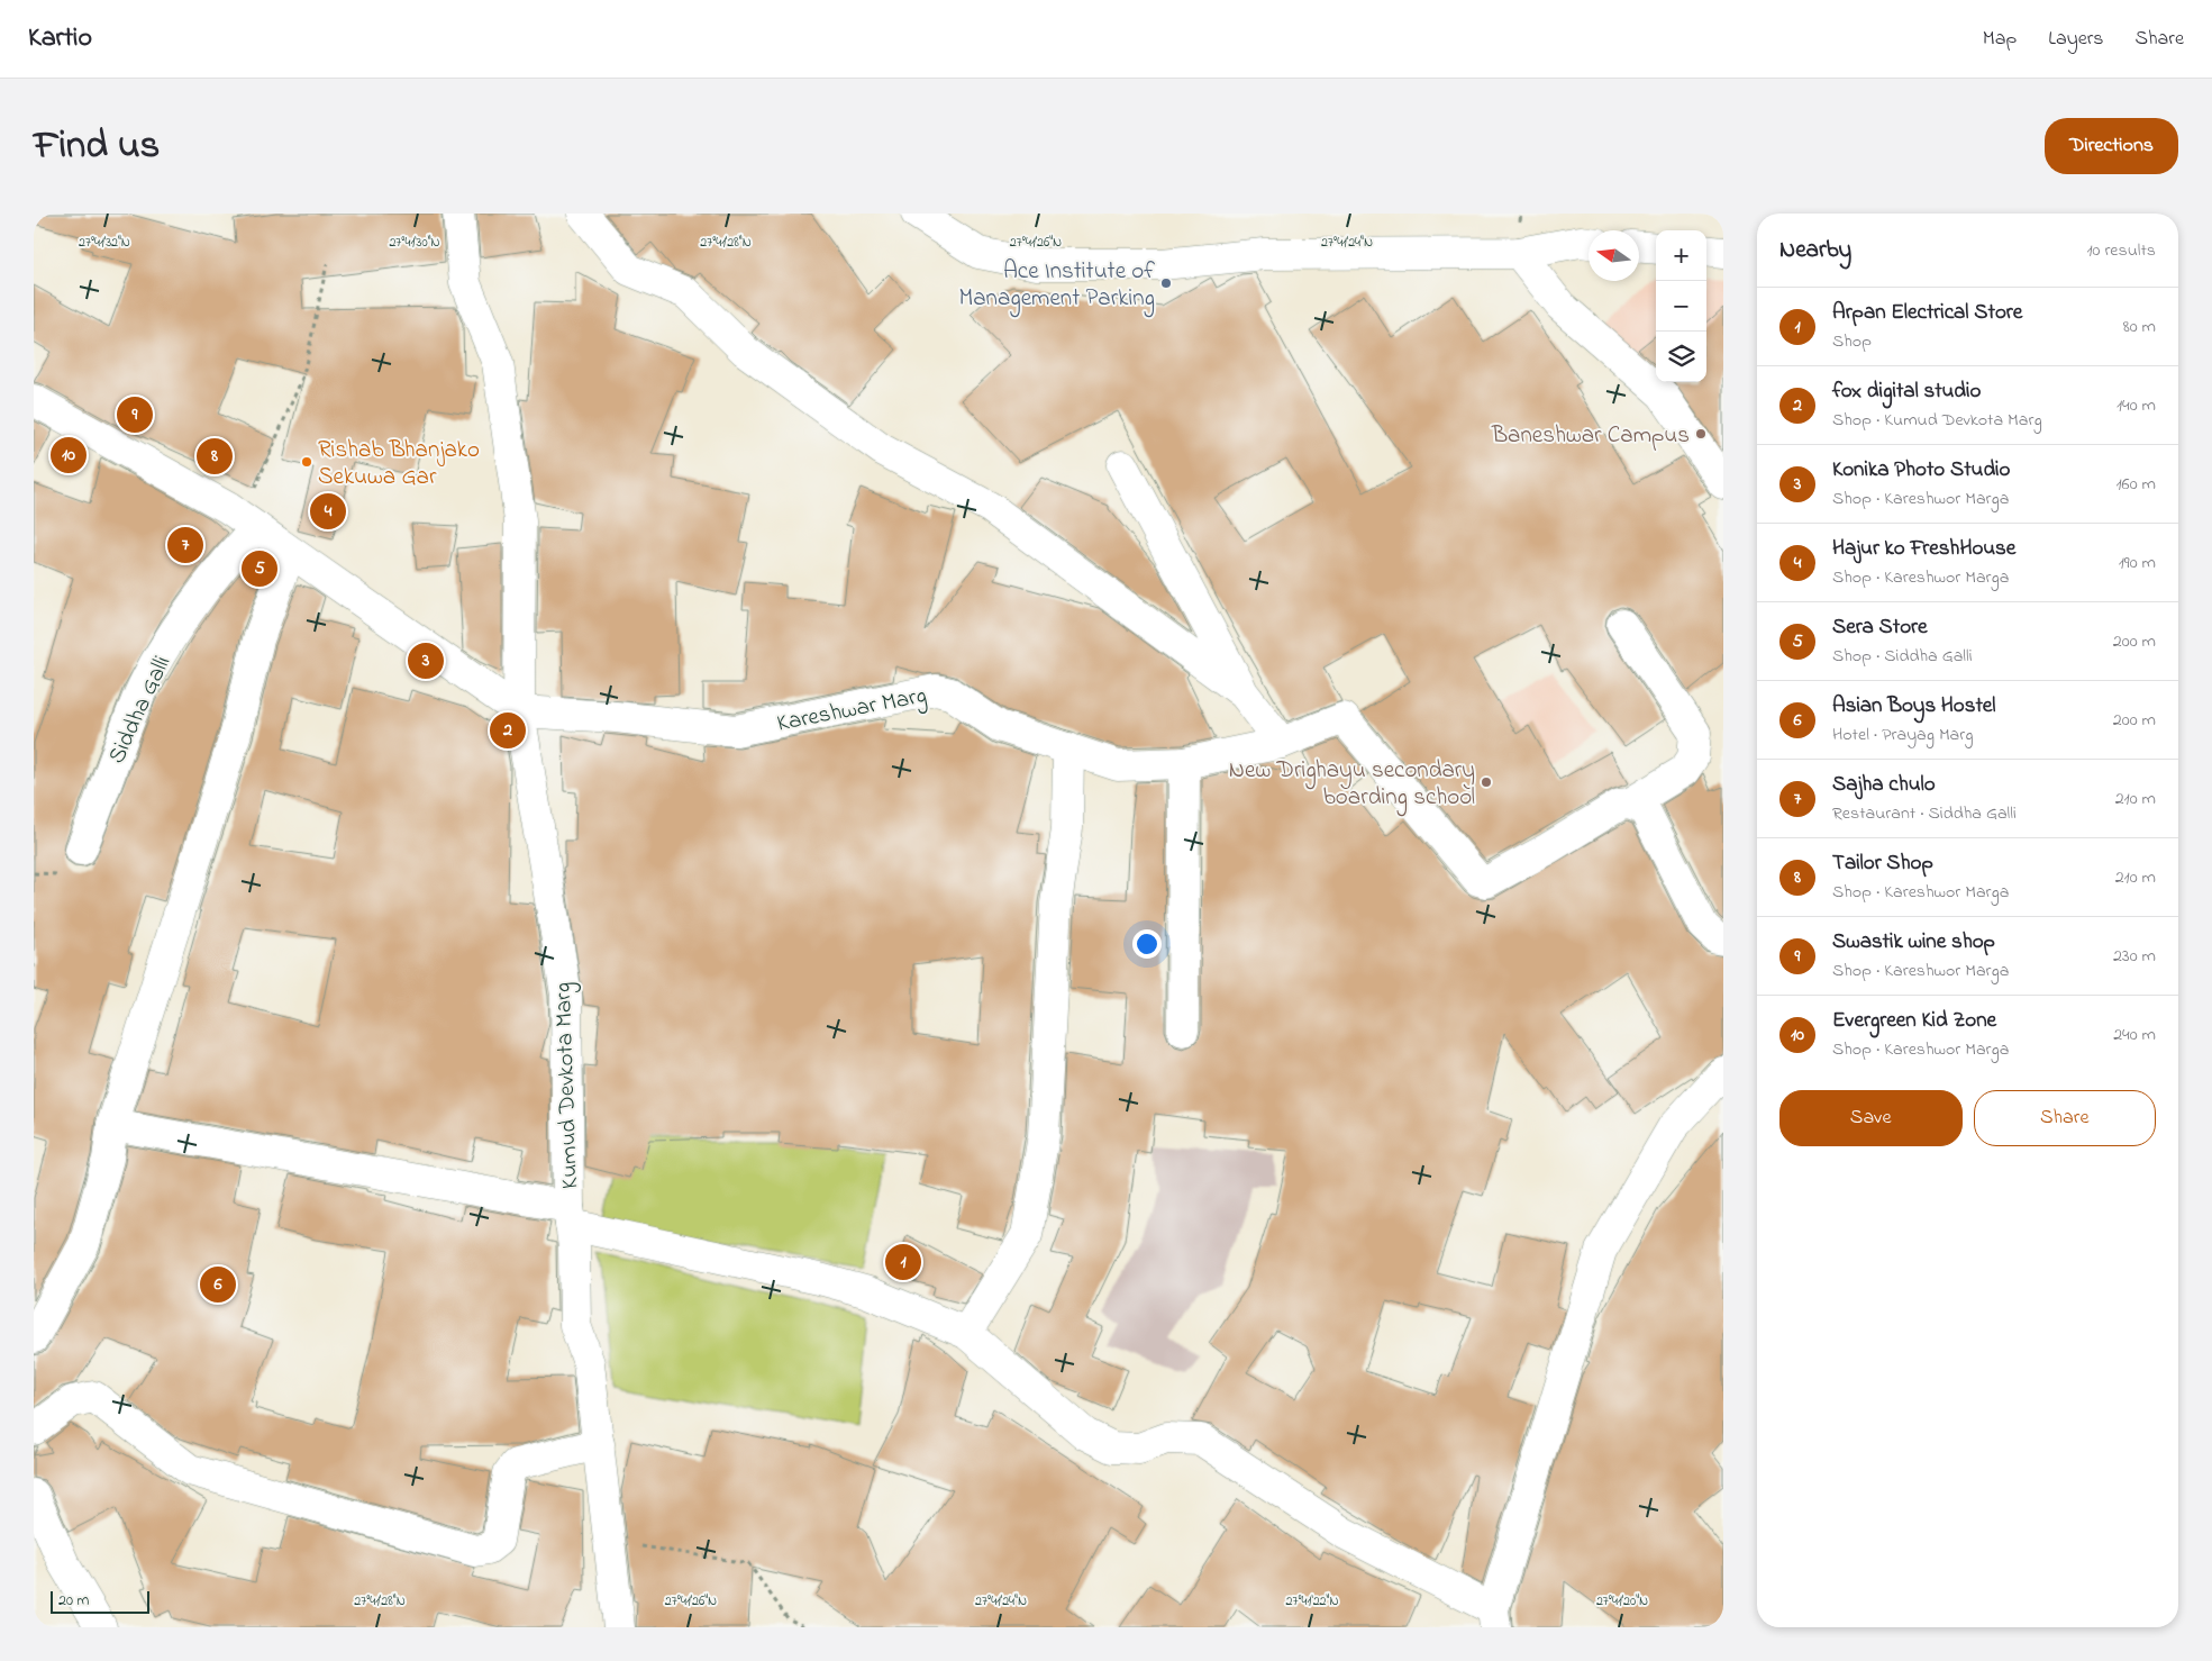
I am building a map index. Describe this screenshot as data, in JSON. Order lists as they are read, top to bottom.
{
  "streets": {
    "street": ["Kareshwar Marg", "Siddha Galli", "Kumud Devkota Marg"]
  },
  "crossings": [
    ["Kareshwar Marg", "Kumud Devkota Marg"]
  ],
  "places": [
    "Ace Institute of Management Parking",
    "Baneshwar Campus",
    "Rishab Bhanjako Sekuwa Gar",
    "New Drighayu secondary boarding school"
  ],
  "scale_bar": "20 m",
  "north": "left",
  "page": {
    "header": "Kartio",
    "nav": ["Map", "Layers", "Share"],
    "title": "Find us",
    "buttons": [
      "Directions",
      ["Save", "Share"]
    ],
    "heading": ["Nearby", "10 results"],
    "map_buttons": ["+", "−"],
    "list": [
      {
        "mark": "1",
        "name": "Arpan Electrical Store",
        "note": "Shop",
        "value": "80 m"
      },
      {
        "mark": "2",
        "name": "fox digital studio",
        "note": "Shop · Kumud Devkota Marg",
        "value": "140 m"
      },
      {
        "mark": "3",
        "name": "Konika Photo Studio",
        "note": "Shop · Kareshwor Marga",
        "value": "160 m"
      },
      {
        "mark": "4",
        "name": "Hajur ko FreshHouse",
        "note": "Shop · Kareshwor Marga",
        "value": "190 m"
      },
      {
        "mark": "5",
        "name": "Sera Store",
        "note": "Shop · Siddha Galli",
        "value": "200 m"
      },
      {
        "mark": "6",
        "name": "Asian Boys Hostel",
        "note": "Hotel · Prayag Marg",
        "value": "200 m"
      },
      {
        "mark": "7",
        "name": "Sajha chulo",
        "note": "Restaurant · Siddha Galli",
        "value": "210 m"
      },
      {
        "mark": "8",
        "name": "Tailor Shop",
        "note": "Shop · Kareshwor Marga",
        "value": "210 m"
      },
      {
        "mark": "9",
        "name": "Swastik wine shop",
        "note": "Shop · Kareshwor Marga",
        "value": "230 m"
      },
      {
        "mark": "10",
        "name": "Evergreen Kid Zone",
        "note": "Shop · Kareshwor Marga",
        "value": "240 m"
      }
    ],
    "pins": [
      "9",
      "10",
      "8",
      "4",
      "7",
      "5",
      "3",
      "2",
      "1",
      "6"
    ],
    "scale": "20 m"
  },
  "coordinates": [
    "27°41'32\"N",
    "27°41'30\"N",
    "27°41'28\"N",
    "27°41'26\"N",
    "27°41'24\"N",
    "27°41'22\"N",
    "27°41'20\"N"
  ]
}
